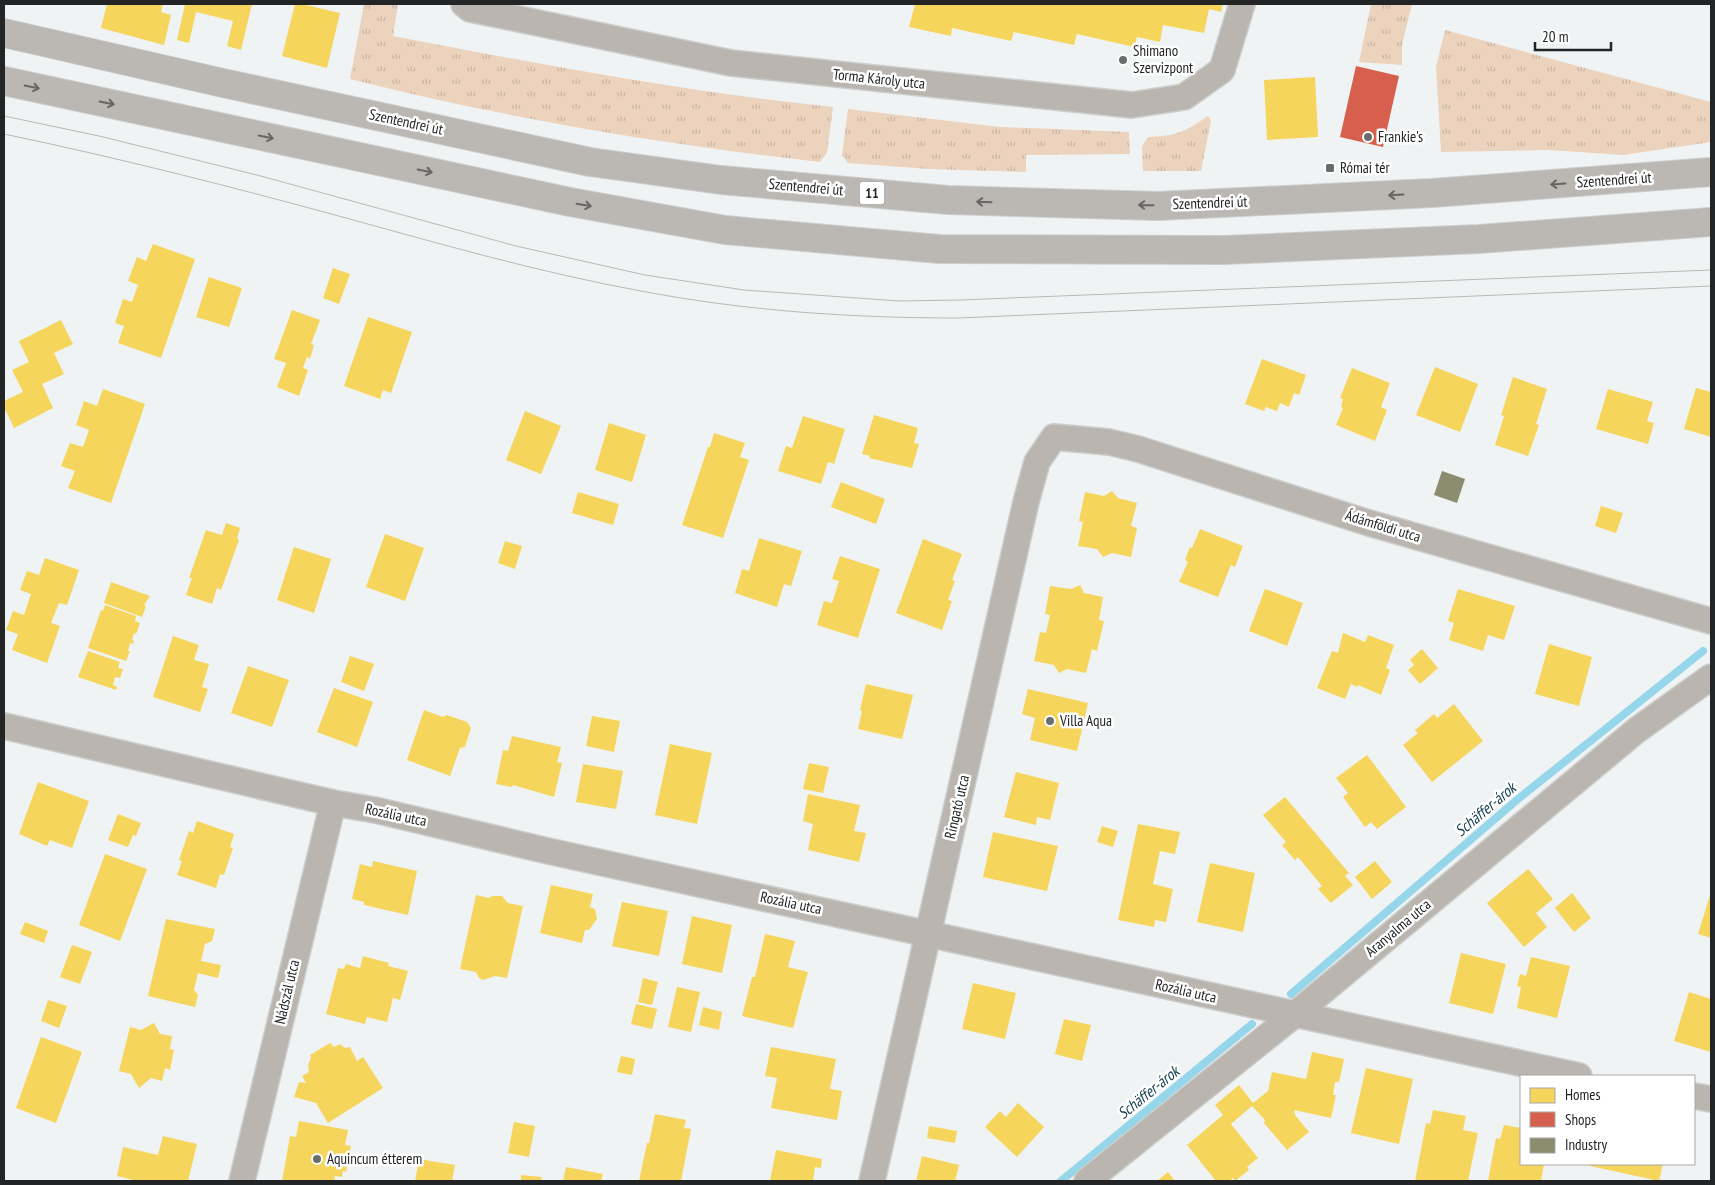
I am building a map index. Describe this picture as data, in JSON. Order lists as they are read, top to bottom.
{
  "streets": {
    "main road": ["Szentendrei út", "11"],
    "street": [
      "Torma Károly utca",
      "Ádámföldi utca",
      "Ringató utca",
      "Rozália utca",
      "Aranyalma utca",
      "Nádszál utca"
    ]
  },
  "crossings": [
    ["Ádámföldi utca", "Ringató utca"],
    ["Ringató utca", "Rozália utca"],
    ["Rozália utca", "Aranyalma utca"],
    ["Rozália utca", "Nádszál utca"]
  ],
  "water": ["Schäffer-árok"],
  "places": {
    "other": [
      "Shimano Szervizpont",
      "Frankie's",
      "Villa Aqua",
      "Aquincum étterem"
    ],
    "transit": ["Római tér"]
  },
  "legend": ["Homes", "Shops", "Industry"],
  "scale_bar": "20 m"
}
